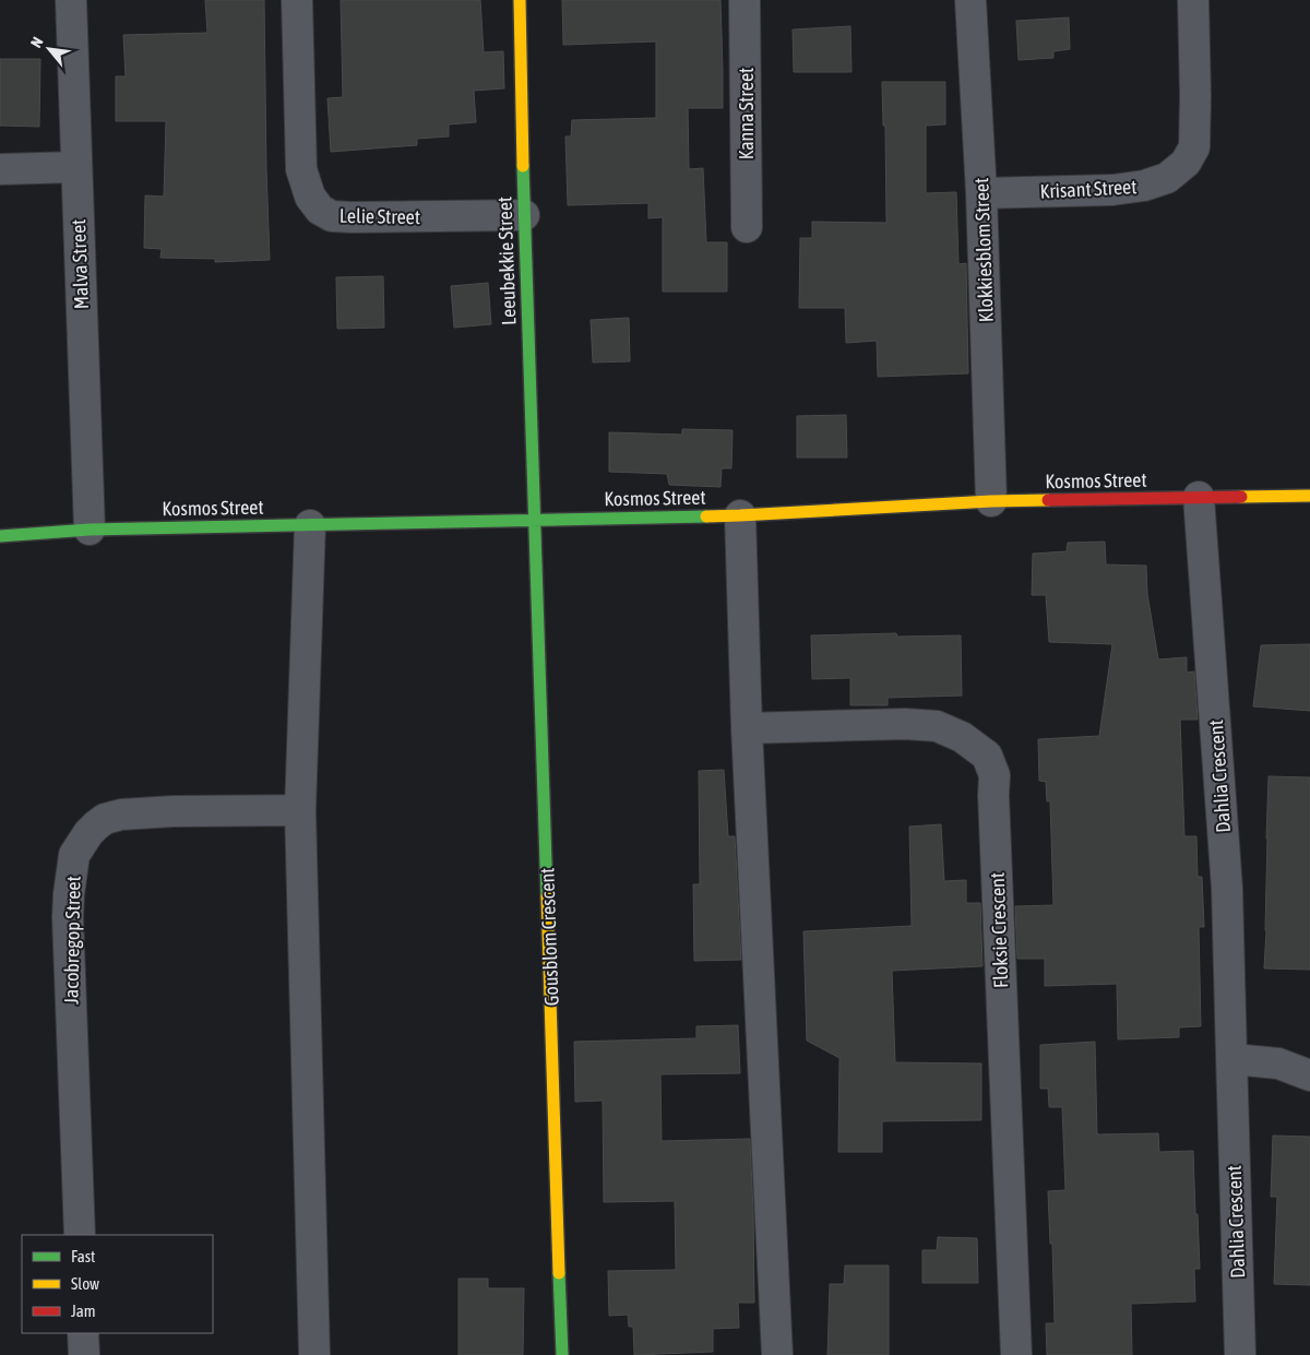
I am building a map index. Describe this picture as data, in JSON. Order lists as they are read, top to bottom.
{
  "streets": {
    "street": [
      "Kanna Street",
      "Krisant Street",
      "Lelie Street",
      "Klokkiesblom Street",
      "Leeubekkie Street",
      "Malva Street",
      "Kosmos Street",
      "Dahlia Crescent",
      "Floksie Crescent",
      "Gousblom Crescent",
      "Jacobregop Street"
    ]
  },
  "crossings": [
    ["Krisant Street", "Klokkiesblom Street"],
    ["Lelie Street", "Leeubekkie Street"],
    ["Klokkiesblom Street", "Kosmos Street"],
    ["Leeubekkie Street", "Kosmos Street"],
    ["Leeubekkie Street", "Gousblom Crescent"],
    ["Malva Street", "Kosmos Street"],
    ["Kosmos Street", "Dahlia Crescent"],
    ["Kosmos Street", "Gousblom Crescent"]
  ],
  "legend": ["Fast", "Slow", "Jam"],
  "north": "top left"
}
